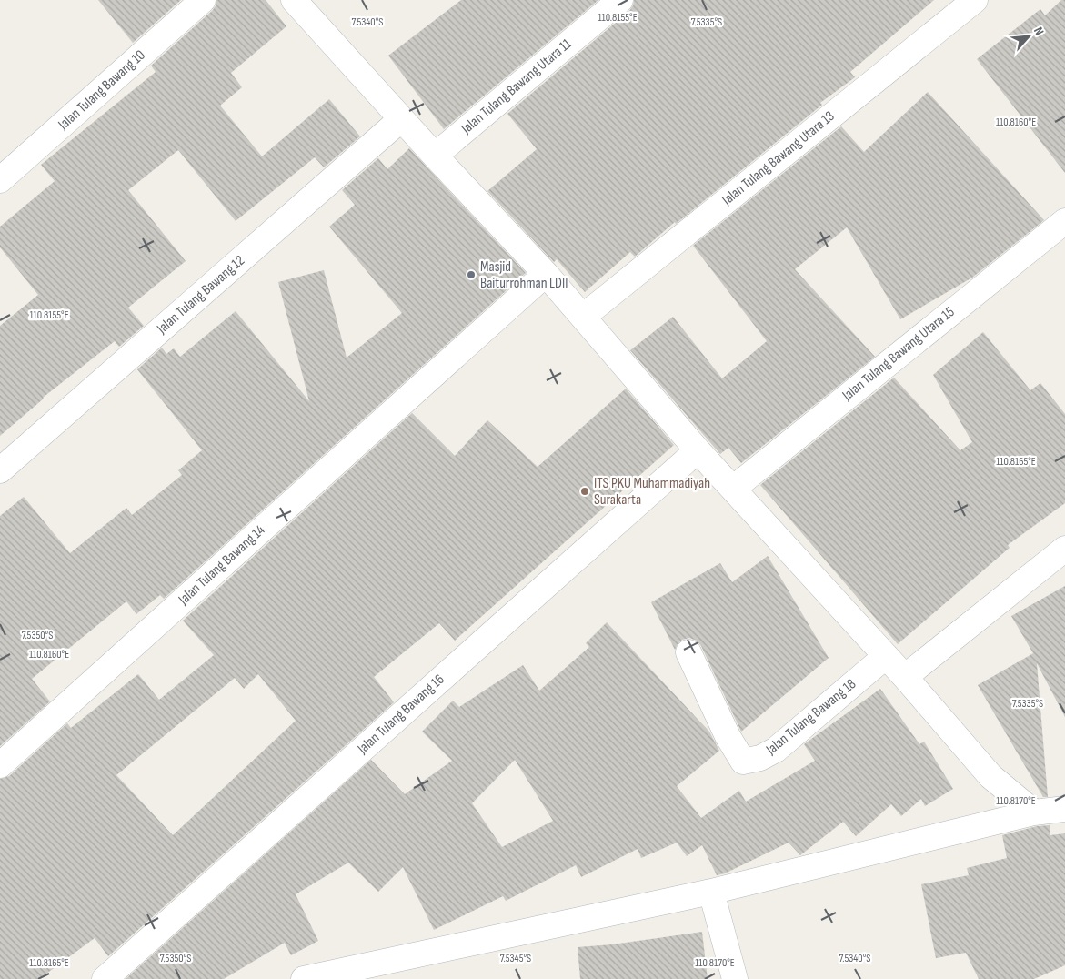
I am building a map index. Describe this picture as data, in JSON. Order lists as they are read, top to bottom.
{
  "streets": {
    "street": [
      "Jalan Tulang Bawang Utara 11",
      "Jalan Tulang Bawang 10",
      "Jalan Tulang Bawang Utara 13",
      "Jalan Tulang Bawang 12",
      "Jalan Tulang Bawang Utara 15",
      "Jalan Tulang Bawang 14",
      "Jalan Tulang Bawang 16",
      "Jalan Tulang Bawang 18"
    ]
  },
  "places": ["Masjid Baiturrohman LDII", "ITS PKU Muhammadiyah Surakarta"],
  "north": "top right",
  "coordinates": [
    "110.8155°E",
    "7.5340°S",
    "7.5335°S",
    "110.8160°E",
    "110.8165°E",
    "7.5350°S",
    "110.8170°E",
    "7.5345°S"
  ]
}
